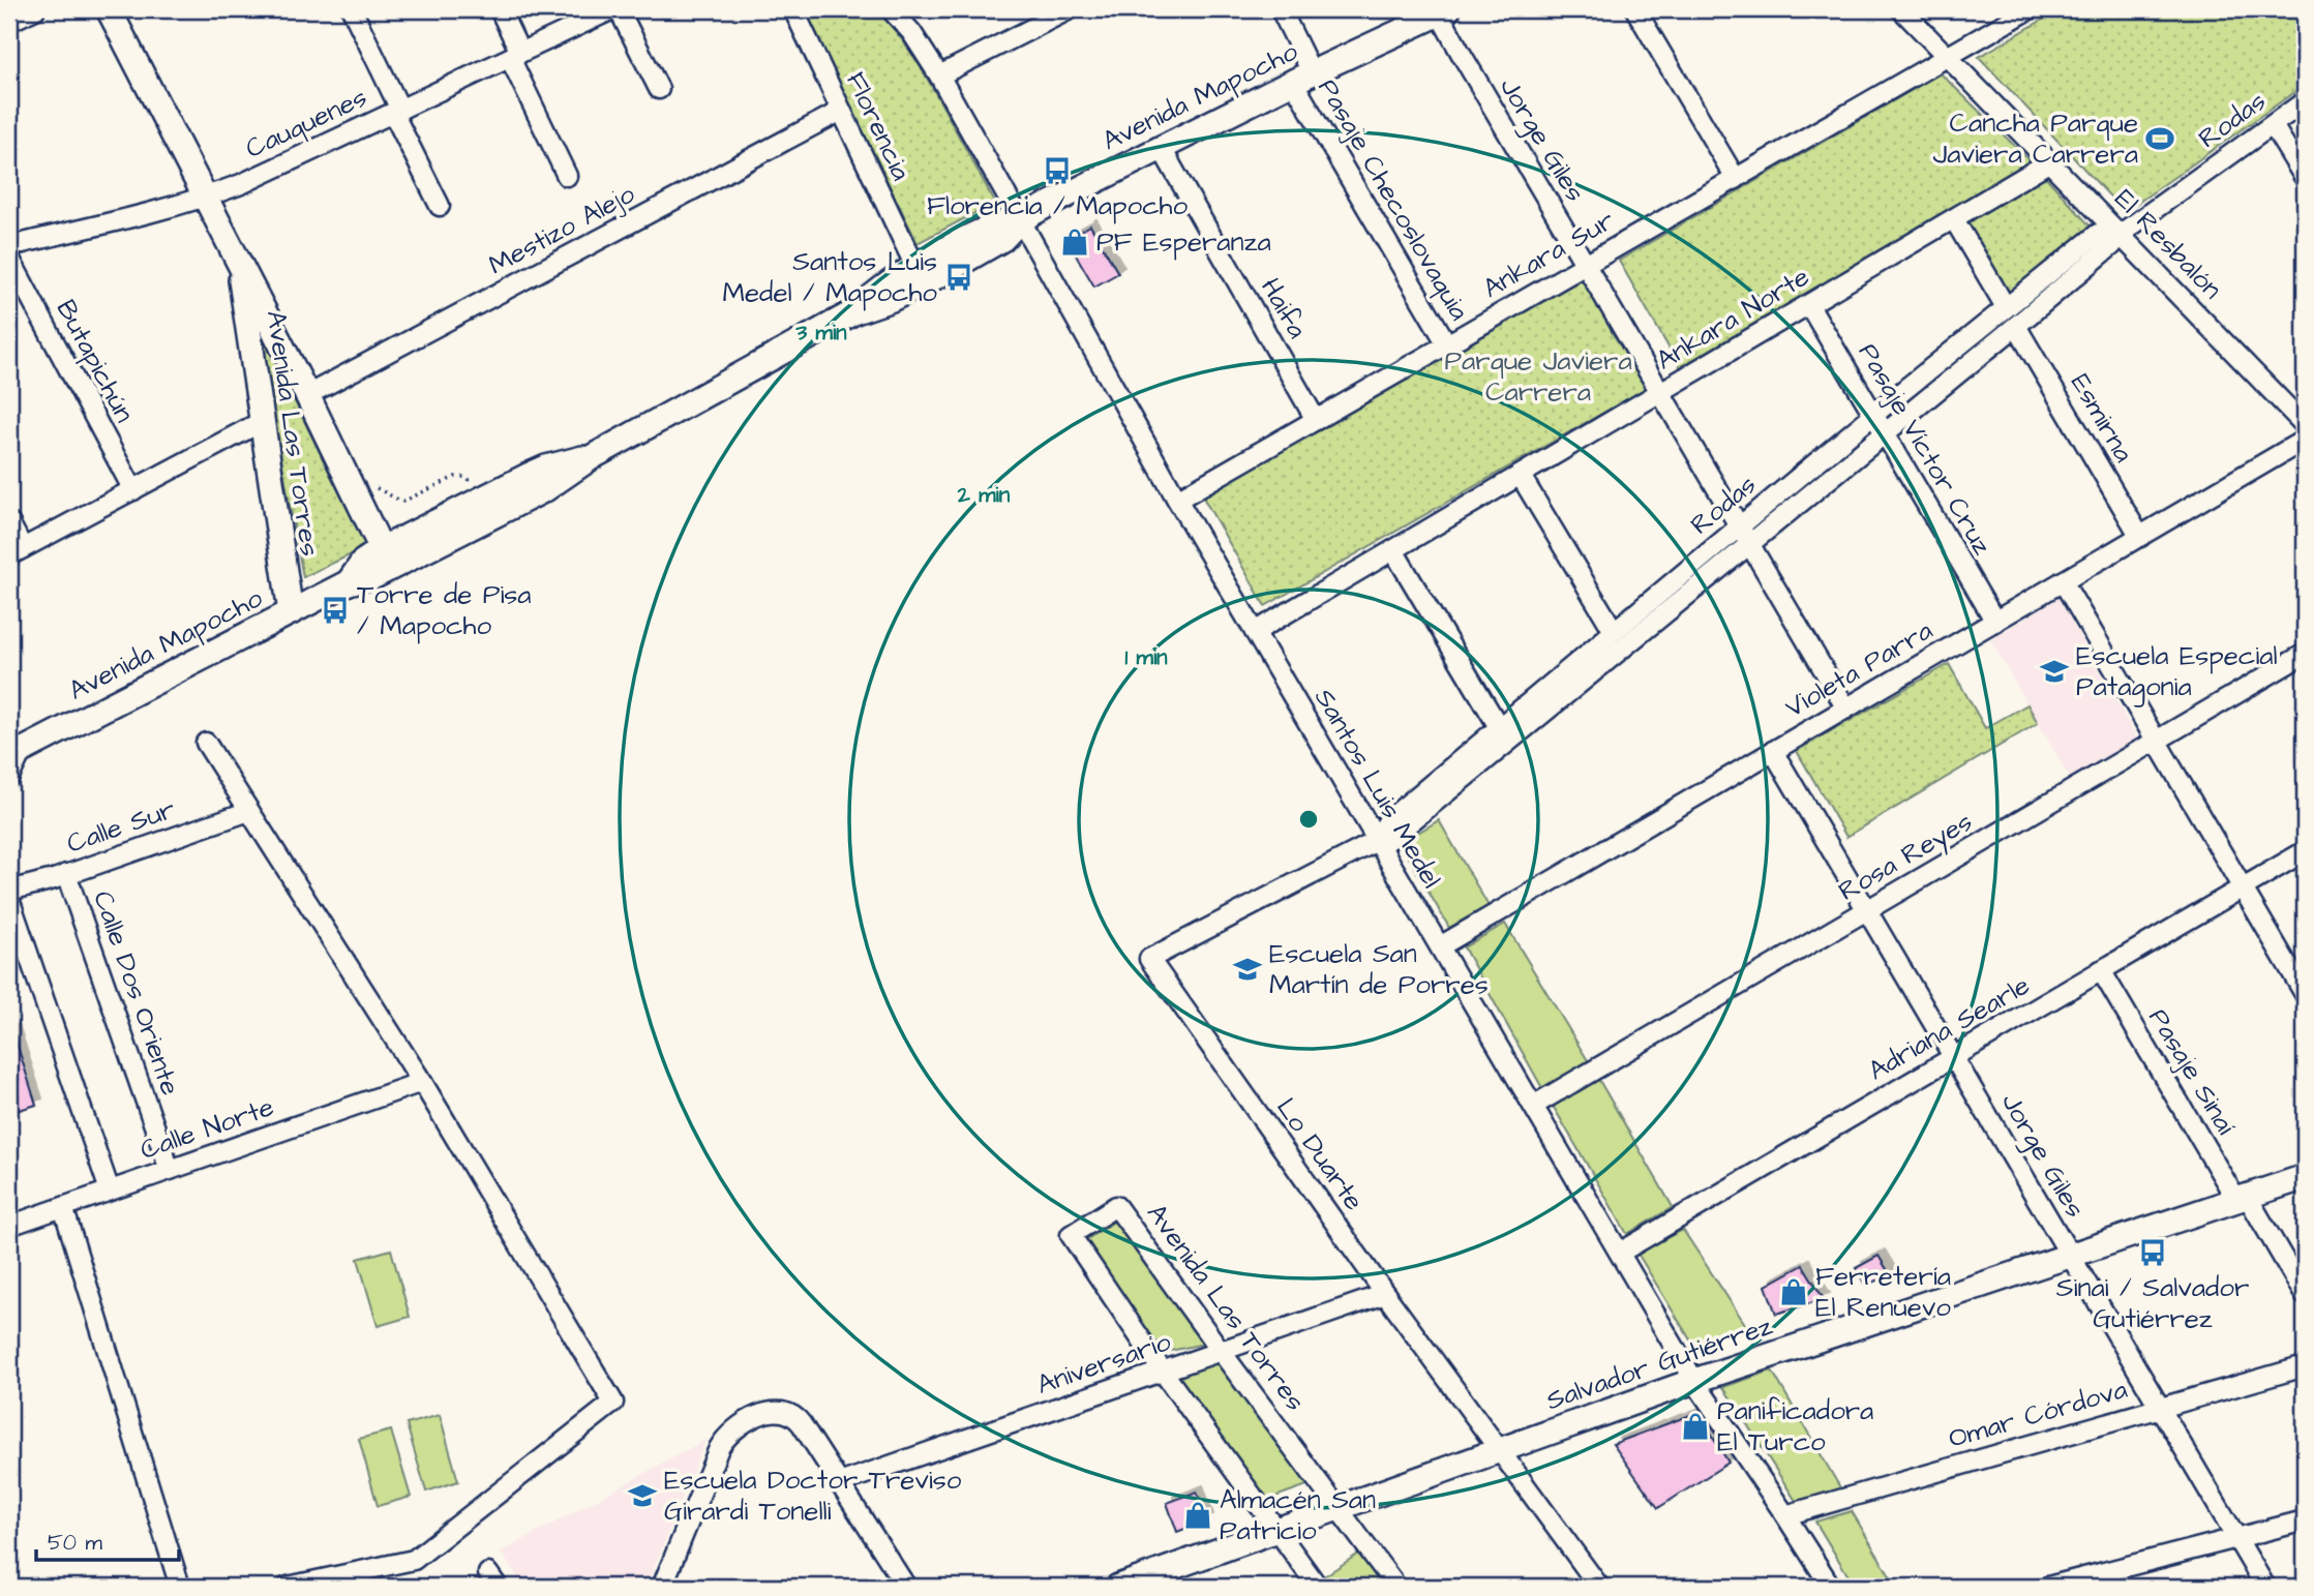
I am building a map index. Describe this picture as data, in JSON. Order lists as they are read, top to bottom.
{
  "streets": {
    "main road": ["Avenida Mapocho", "Avenida Las Torres", "Salvador Gutiérrez"],
    "street": [
      "Rodas",
      "Cauquenes",
      "Florencia",
      "Jorge Giles",
      "Pasaje Checoslovaquia",
      "Mestizo Alejo",
      "El Resbalón",
      "Ankara Sur",
      "Haifa",
      "Ankara Norte",
      "Butapichún",
      "Esmirna",
      "Pasaje Víctor Cruz",
      "Violeta Parra",
      "Santos Luis Medel",
      "Calle Sur",
      "Rosa Reyes",
      "Calle Dos Oriente",
      "Adriana Searle",
      "Pasaje Sinaí",
      "Calle Norte",
      "Lo Duarte",
      "Aniversario",
      "Omar Córdova"
    ]
  },
  "crossings": [
    ["Avenida Mapocho", "Florencia"],
    ["Avenida Mapocho", "Jorge Giles"],
    ["Avenida Mapocho", "Pasaje Checoslovaquia"],
    ["Avenida Mapocho", "Haifa"],
    ["Avenida Mapocho", "Avenida Las Torres"],
    ["Avenida Mapocho", "Santos Luis Medel"],
    ["Rodas", "Jorge Giles"],
    ["Rodas", "El Resbalón"],
    ["Rodas", "Esmirna"],
    ["Rodas", "Pasaje Víctor Cruz"],
    ["Rodas", "Santos Luis Medel"],
    ["Rodas", "Lo Duarte"],
    ["Cauquenes", "Avenida Las Torres"],
    ["Florencia", "Mestizo Alejo"],
    ["Jorge Giles", "Ankara Sur"],
    ["Jorge Giles", "Ankara Norte"],
    ["Jorge Giles", "Violeta Parra"],
    ["Jorge Giles", "Rosa Reyes"],
    ["Jorge Giles", "Adriana Searle"],
    ["Jorge Giles", "Salvador Gutiérrez"],
    ["Jorge Giles", "Omar Córdova"],
    ["Pasaje Checoslovaquia", "Ankara Sur"],
    ["Mestizo Alejo", "Avenida Las Torres"],
    ["El Resbalón", "Ankara Sur"],
    ["El Resbalón", "Ankara Norte"],
    ["Ankara Sur", "Haifa"],
    ["Ankara Sur", "Santos Luis Medel"],
    ["Ankara Norte", "Pasaje Víctor Cruz"],
    ["Ankara Norte", "Santos Luis Medel"],
    ["Esmirna", "Violeta Parra"],
    ["Avenida Las Torres", "Aniversario"],
    ["Avenida Las Torres", "Salvador Gutiérrez"],
    ["Pasaje Víctor Cruz", "Violeta Parra"],
    ["Violeta Parra", "Santos Luis Medel"],
    ["Santos Luis Medel", "Rosa Reyes"],
    ["Santos Luis Medel", "Adriana Searle"],
    ["Santos Luis Medel", "Lo Duarte"],
    ["Santos Luis Medel", "Salvador Gutiérrez"],
    ["Santos Luis Medel", "Omar Córdova"],
    ["Calle Sur", "Calle Dos Oriente"],
    ["Calle Dos Oriente", "Calle Norte"],
    ["Adriana Searle", "Pasaje Sinaí"],
    ["Pasaje Sinaí", "Salvador Gutiérrez"],
    ["Lo Duarte", "Aniversario"],
    ["Lo Duarte", "Salvador Gutiérrez"]
  ],
  "parks": ["Parque Javiera Carrera"],
  "places": {
    "sports": ["Cancha Parque Javiera Carrera"],
    "bus stop": [
      "Florencia / Mapocho",
      "Santos Luis Medel / Mapocho",
      "Torre de Pisa / Mapocho",
      "Sinai / Salvador Gutiérrez"
    ],
    "shop": [
      "PF Esperanza",
      "Ferretería El Renuevo",
      "Panificadora El Turco",
      "Almacén San Patricio"
    ],
    "school or university": ["Escuela Especial Patagonia", "Escuela San Martín de Porres", "Escuela Doctor Treviso Girardi Tonelli"]
  },
  "scale_bar": "50 m",
  "rings": ["3 min", "2 min", "1 min"]
}
